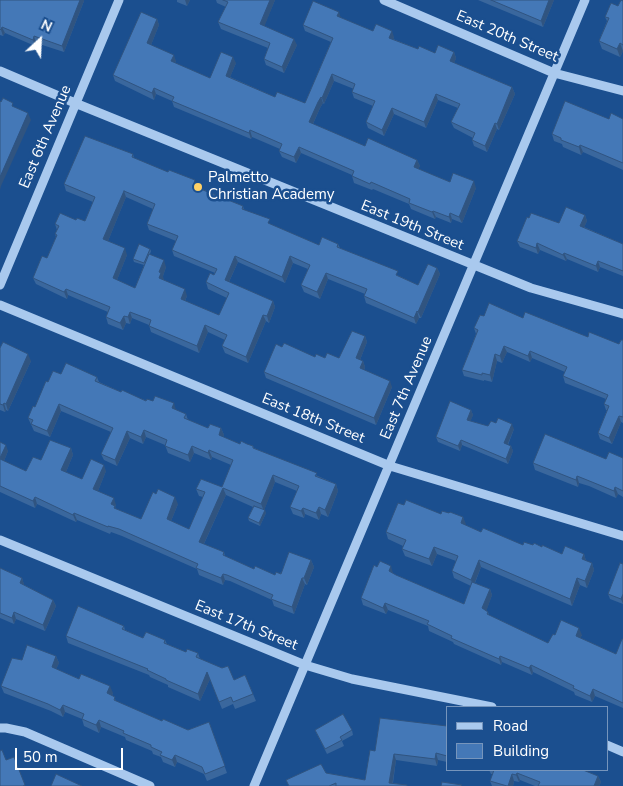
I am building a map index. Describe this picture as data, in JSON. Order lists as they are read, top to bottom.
{
  "streets": {
    "street": [
      "East 20th Street",
      "East 6th Avenue",
      "East 19th Street",
      "East 7th Avenue",
      "East 18th Street",
      "East 17th Street"
    ]
  },
  "crossings": [
    ["East 20th Street", "East 7th Avenue"],
    ["East 6th Avenue", "East 19th Street"],
    ["East 19th Street", "East 7th Avenue"],
    ["East 7th Avenue", "East 18th Street"],
    ["East 7th Avenue", "East 17th Street"]
  ],
  "places": ["Palmetto Christian Academy"],
  "legend": ["Road", "Building"],
  "scale_bar": "50 m",
  "north": "top right"
}
